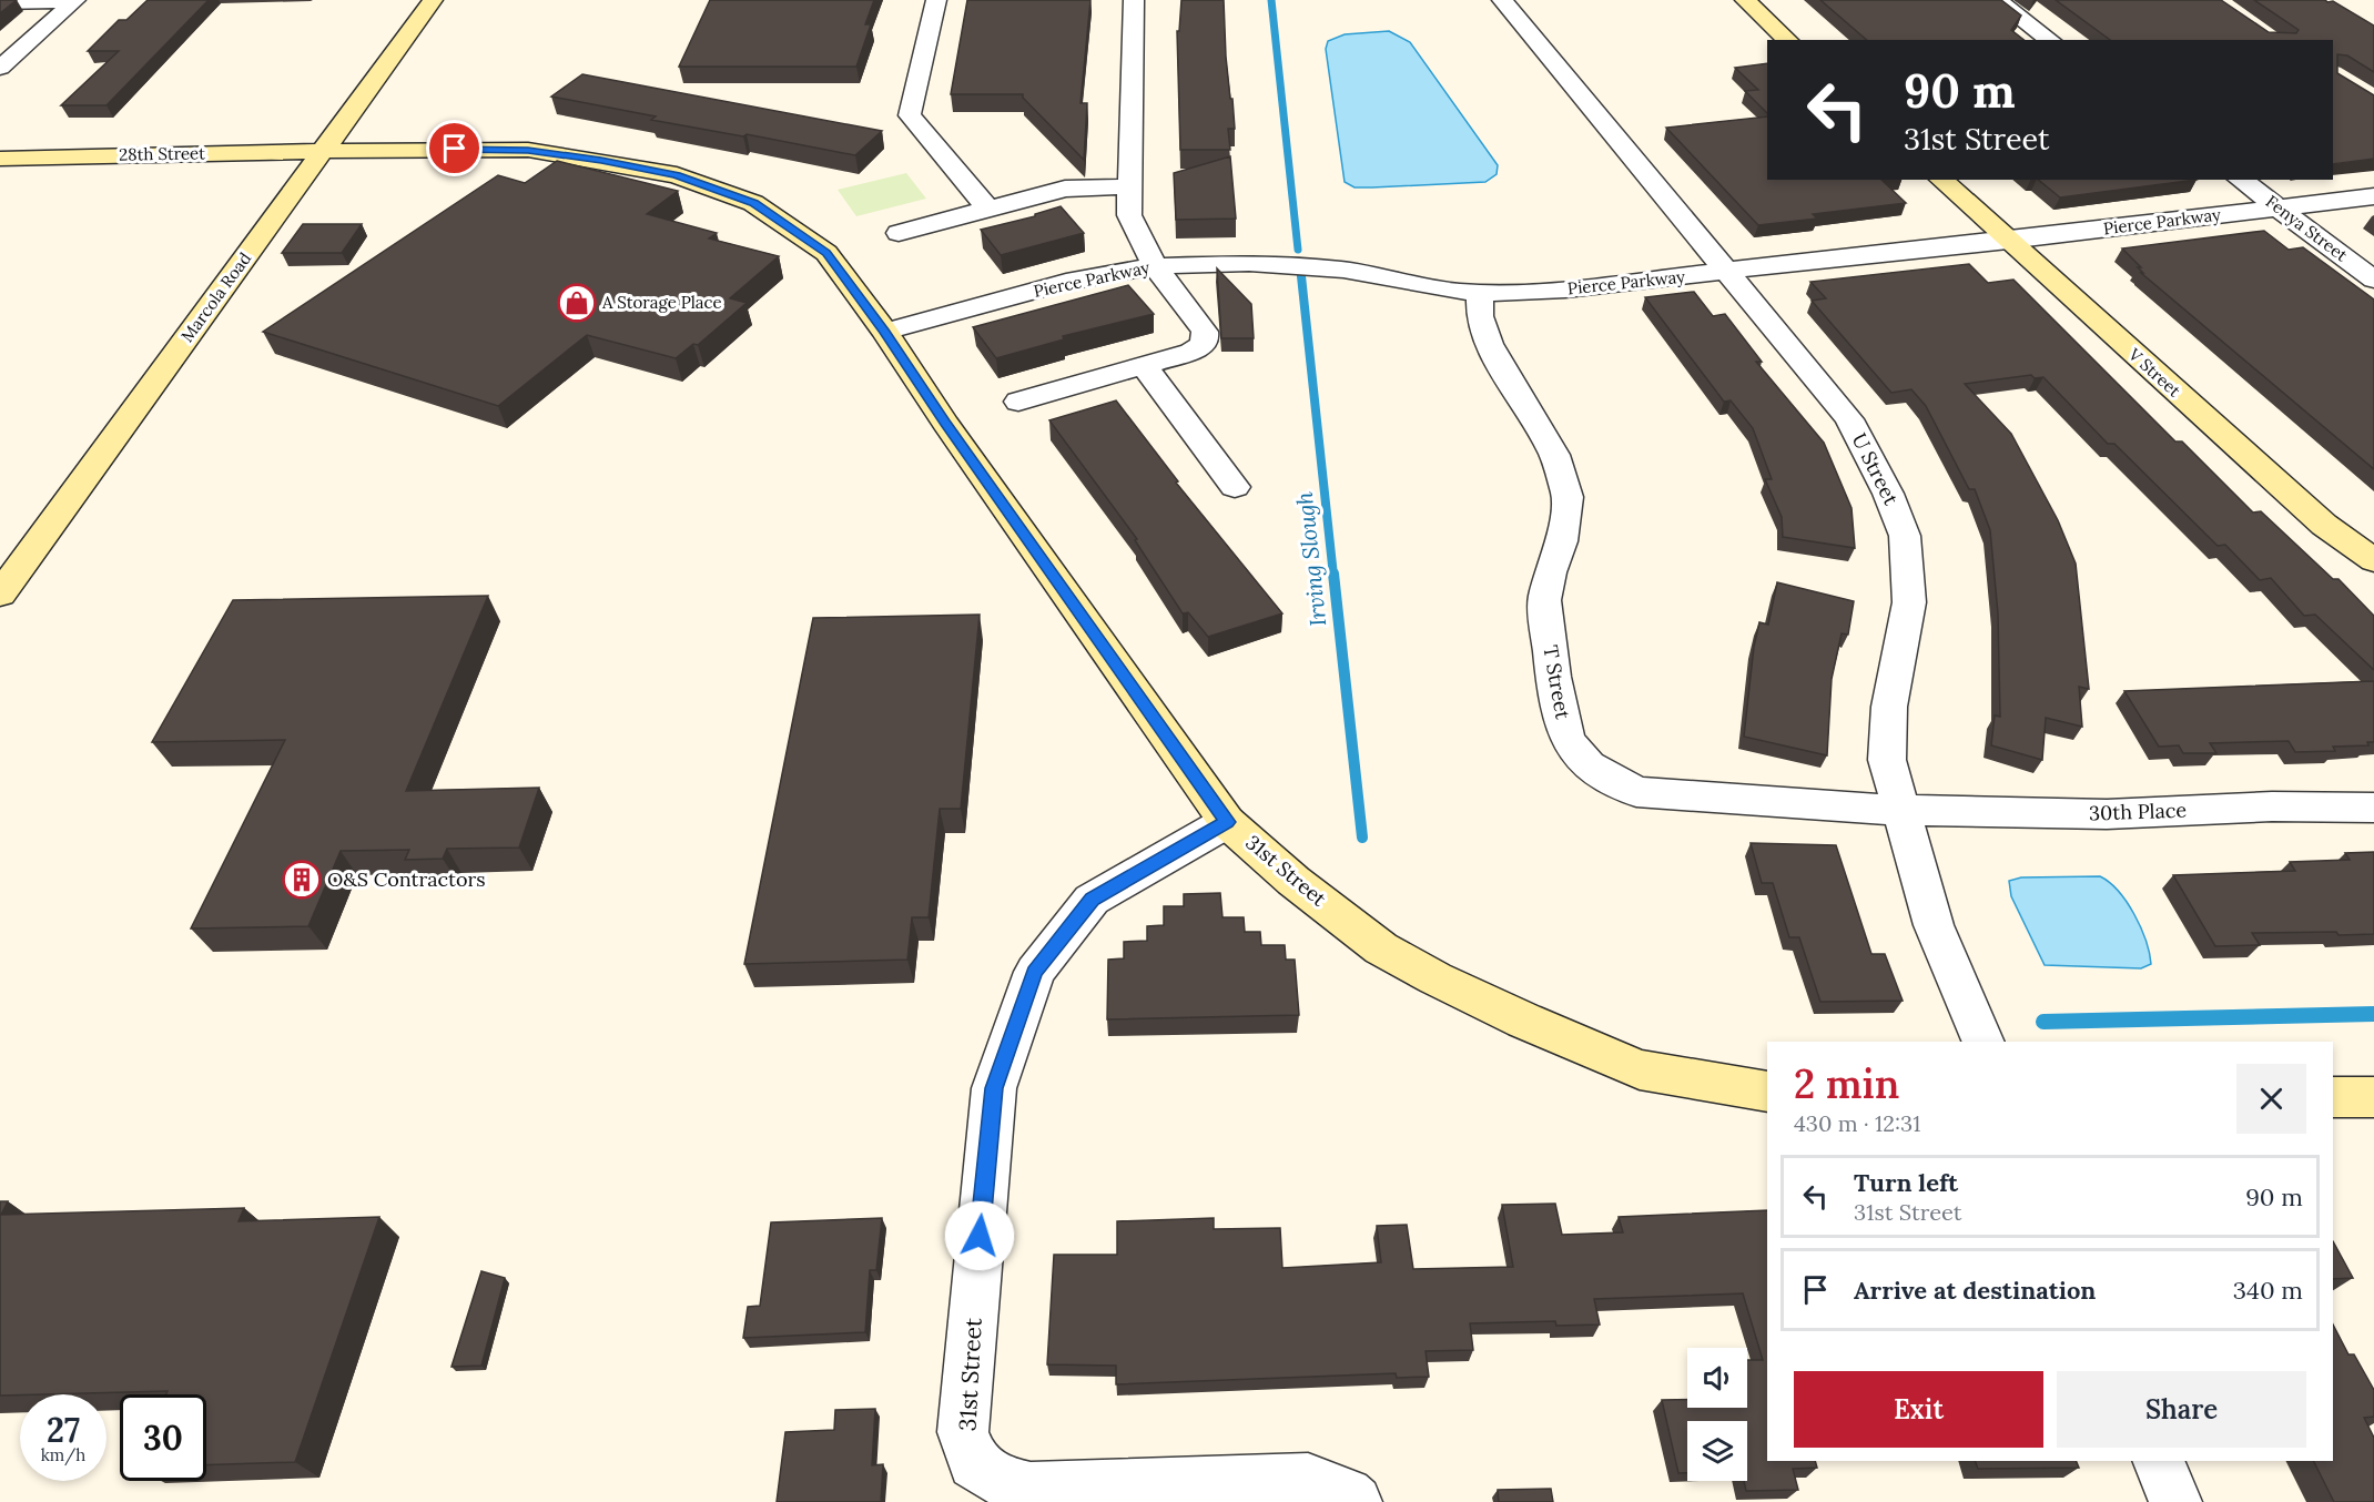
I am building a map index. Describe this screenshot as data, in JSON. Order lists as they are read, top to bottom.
{
  "streets": {
    "street": [
      "28th Street",
      "Pierce Parkway",
      "Fenya Street",
      "Marcola Road",
      "V Street",
      "U Street",
      "T Street",
      "30th Place",
      "31st Street"
    ]
  },
  "crossings": [
    ["28th Street", "Marcola Road"],
    ["28th Street", "31st Street"],
    ["Pierce Parkway", "Fenya Street"],
    ["Pierce Parkway", "V Street"],
    ["Pierce Parkway", "U Street"],
    ["Pierce Parkway", "T Street"],
    ["Pierce Parkway", "31st Street"],
    ["Marcola Road", "31st Street"],
    ["U Street", "T Street"],
    ["U Street", "30th Place"],
    ["T Street", "30th Place"]
  ],
  "water": ["Irving Slough"],
  "places": {
    "shop": ["A Storage Place"],
    "building": ["O&S Contractors"]
  },
  "page": {
    "turn": ["90 m", "31st Street"],
    "heading": ["2 min", "430 m · 12:31"],
    "list": [
      {
        "name": "Turn left",
        "note": "31st Street",
        "value": "90 m"
      },
      {
        "name": "Arrive at destination",
        "value": "340 m"
      }
    ],
    "buttons": ["Exit", "Share"],
    "speed": "27 km/h",
    "limit": "30"
  }
}
